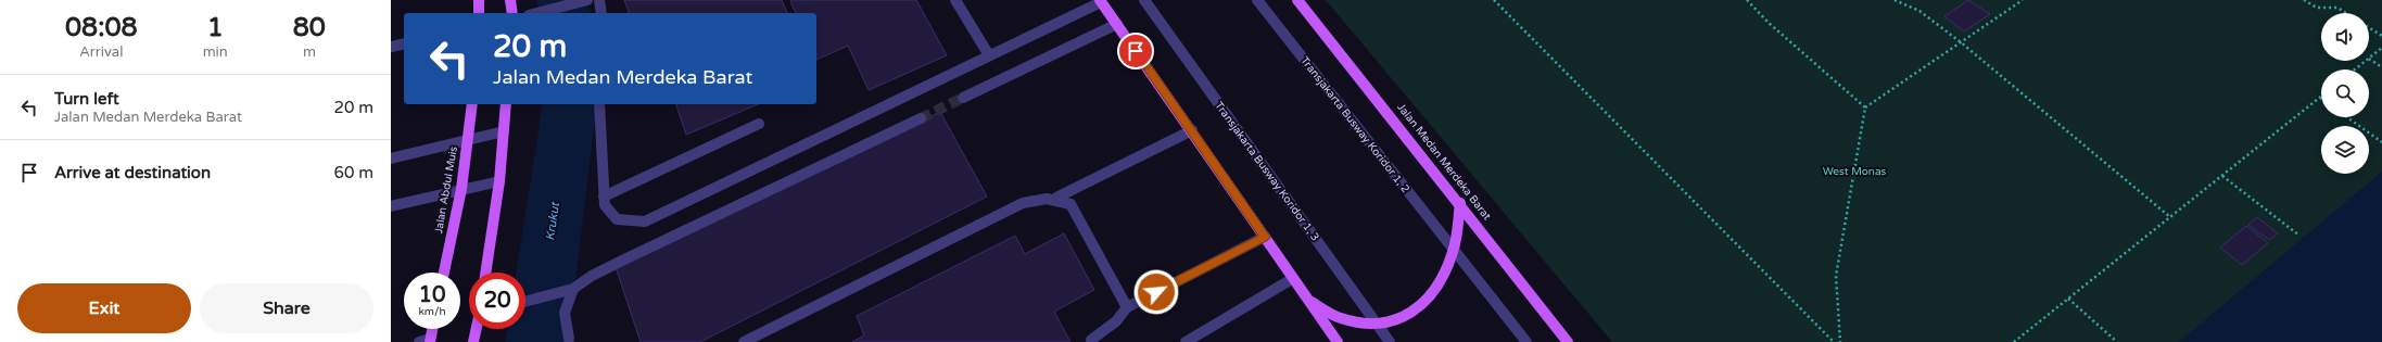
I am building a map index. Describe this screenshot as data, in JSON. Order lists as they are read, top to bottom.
{
  "streets": {
    "main road": ["Jalan Medan Merdeka Barat", "Jalan Abdul Muis"],
    "street": ["Transjakarta Busway Koridor 1, 2", "Transjakarta Busway Koridor 1, 3"]
  },
  "water": ["Krukut"],
  "parks": ["West Monas"],
  "page": {
    "eta": [
      "08:08",
      "Arrival",
      "1",
      "min",
      "80",
      "m"
    ],
    "turn": ["20 m", "Jalan Medan Merdeka Barat"],
    "list": [
      {
        "name": "Turn left",
        "note": "Jalan Medan Merdeka Barat",
        "value": "20 m"
      },
      {
        "name": "Arrive at destination",
        "value": "60 m"
      }
    ],
    "speed": "10 km/h",
    "limit": "20",
    "buttons": ["Exit", "Share"]
  }
}
